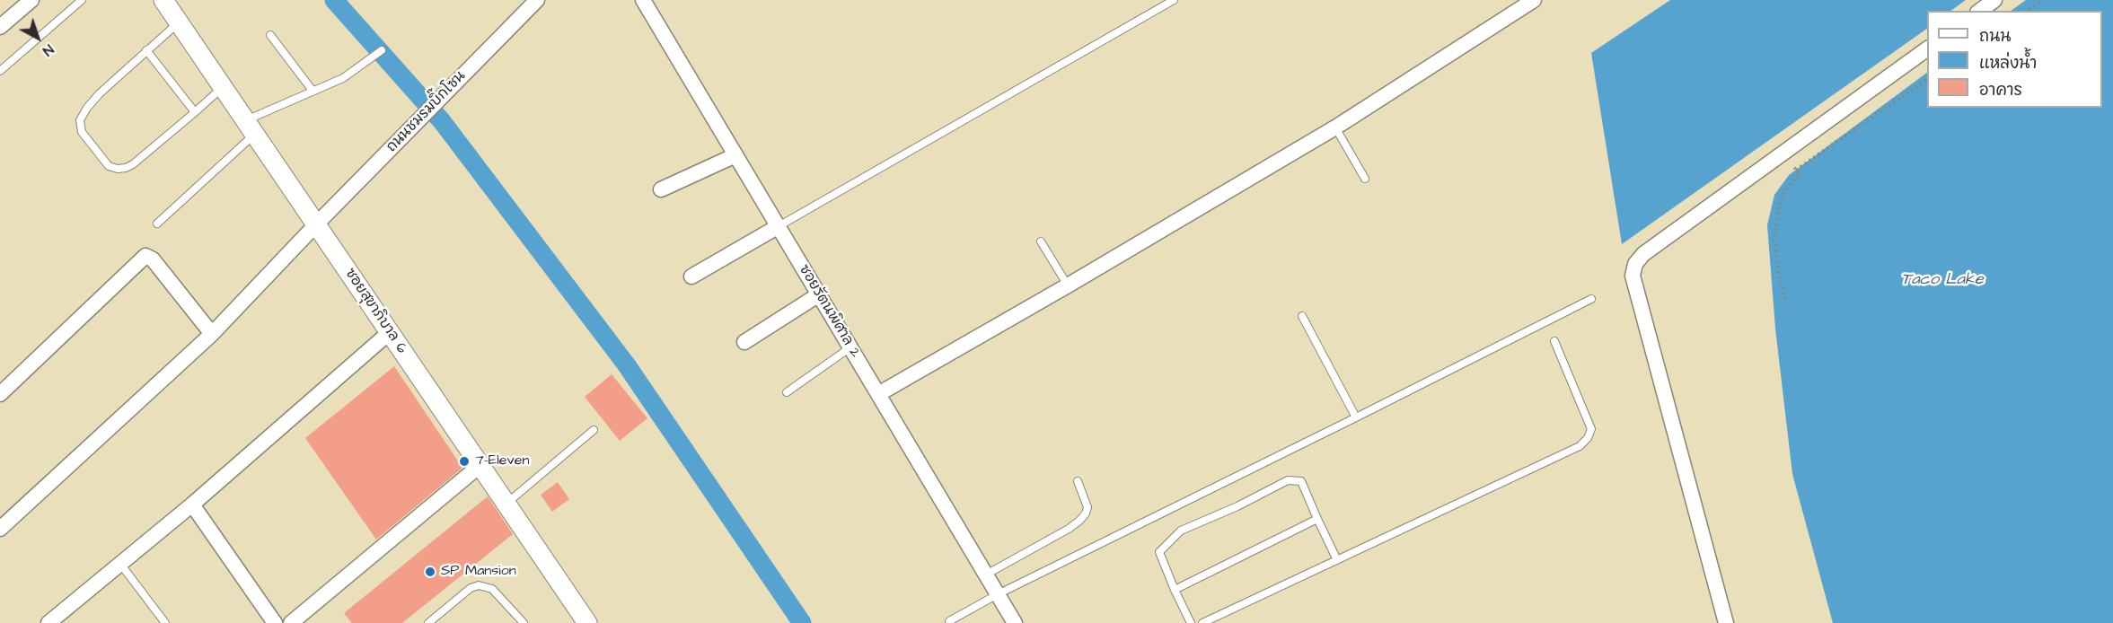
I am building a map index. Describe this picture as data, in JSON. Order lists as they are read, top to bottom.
{
  "streets": {
    "street": ["ถนนชมรมบิ๊กโซน", "ซอยสุขาภิบาล 6", "ซอยรัตนพิศาล 2"]
  },
  "crossings": [
    ["ถนนชมรมบิ๊กโซน", "ซอยสุขาภิบาล 6"]
  ],
  "water": ["Taco Lake"],
  "places": ["7-Eleven", "SP Mansion"],
  "legend": ["ถนน", "แหล่งน้ำ", "อาคาร"],
  "north": "bottom right"
}
